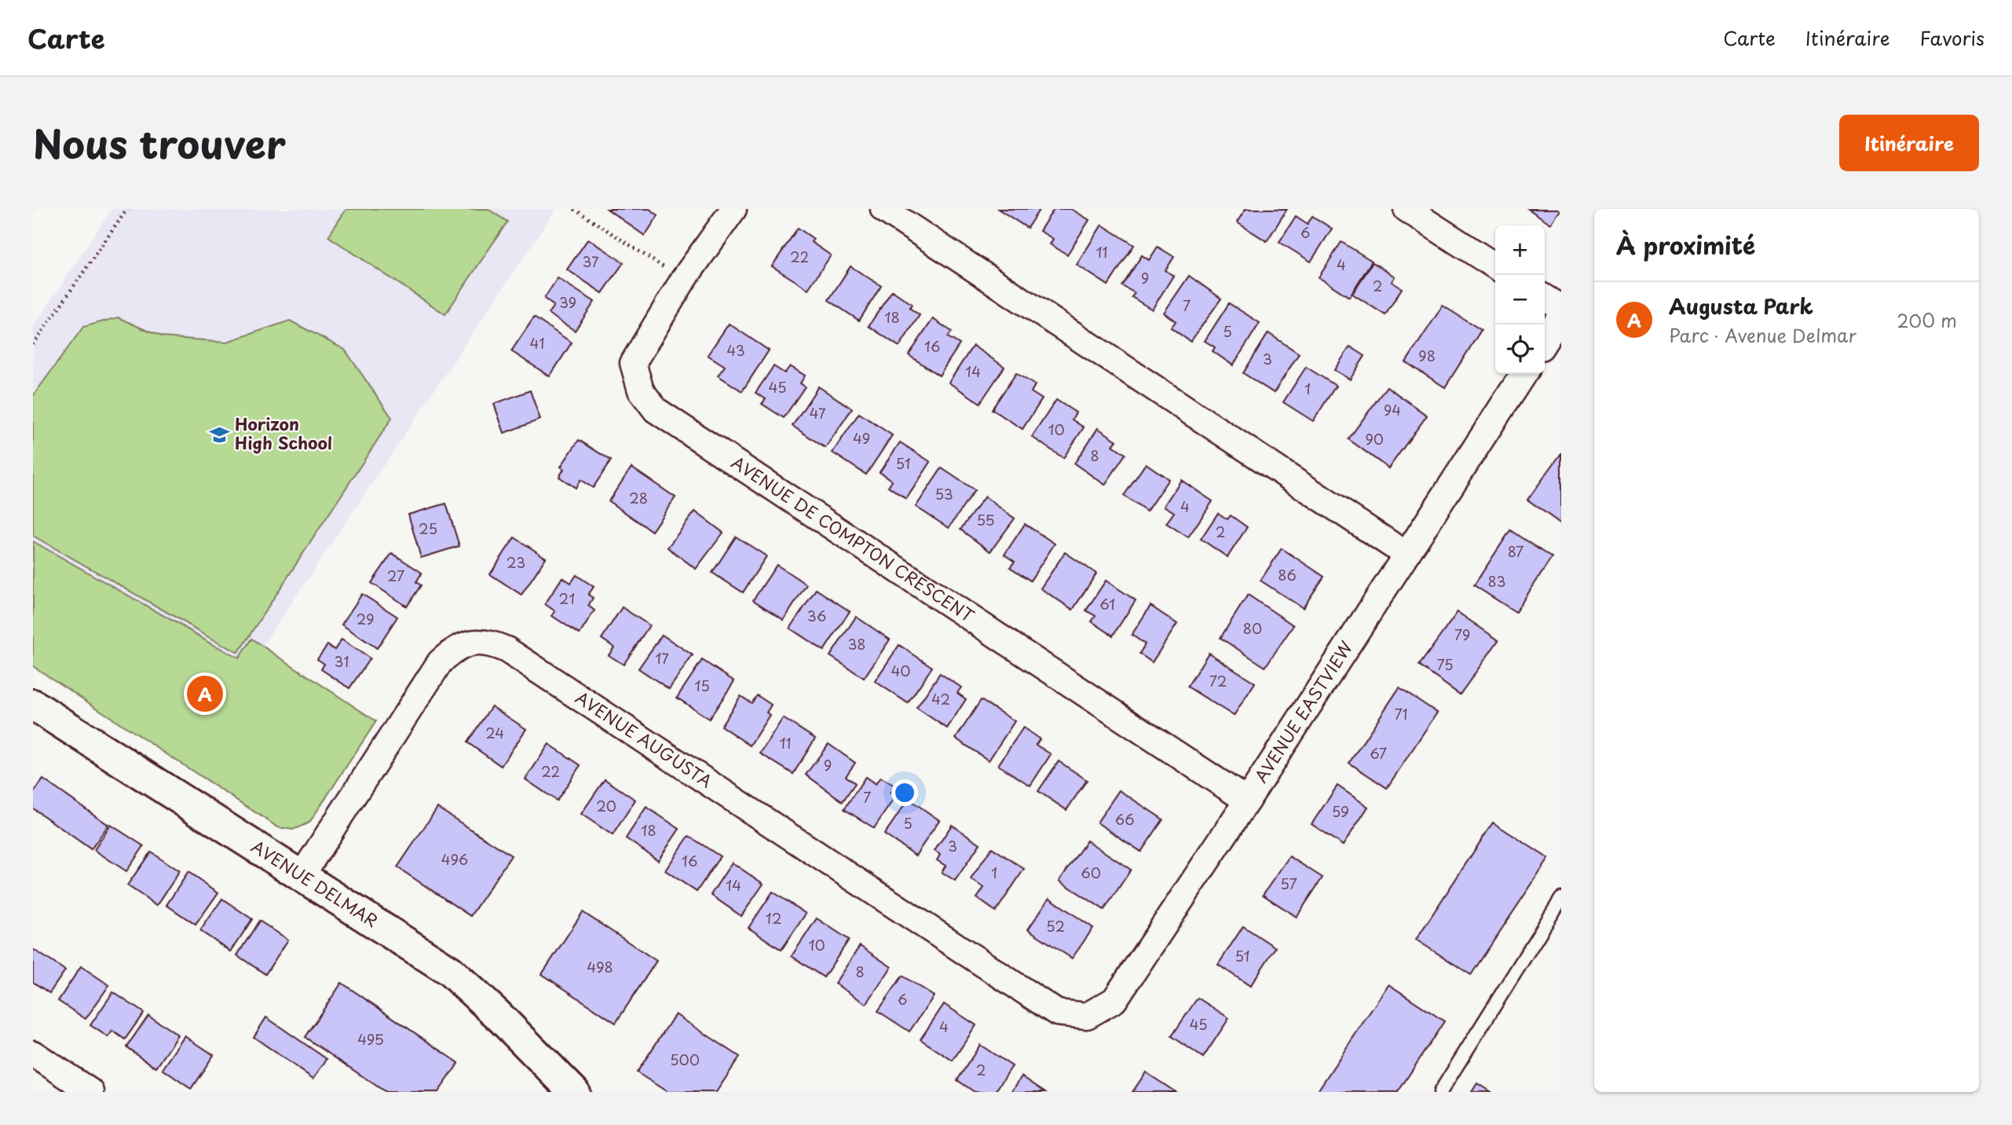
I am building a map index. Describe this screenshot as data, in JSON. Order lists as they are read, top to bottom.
{
  "streets": {
    "street": [
      "AVENUE DE COMPTON CRESCENT",
      "AVENUE EASTVIEW",
      "AVENUE AUGUSTA",
      "AVENUE DELMAR"
    ]
  },
  "crossings": [
    ["AVENUE DE COMPTON CRESCENT", "AVENUE EASTVIEW"],
    ["AVENUE EASTVIEW", "AVENUE AUGUSTA"],
    ["AVENUE AUGUSTA", "AVENUE DELMAR"]
  ],
  "places": {
    "school or university": ["Horizon High School"]
  },
  "house_numbers": [
    "6",
    "11",
    "22",
    "37",
    "4",
    "9",
    "2",
    "39",
    "7",
    "18",
    "5",
    "41",
    "16",
    "43",
    "98",
    "3",
    "14",
    "45",
    "1",
    "94",
    "47",
    "10",
    "49",
    "90",
    "8",
    "51",
    "53",
    "28",
    "4",
    "55",
    "25",
    "2",
    "87",
    "23",
    "86",
    "27",
    "83",
    "21",
    "61",
    "36",
    "29",
    "80",
    "79",
    "38",
    "17",
    "31",
    "75",
    "40",
    "72",
    "15",
    "42",
    "71",
    "24",
    "11",
    "67",
    "9",
    "22",
    "7",
    "20",
    "59",
    "66",
    "5",
    "18",
    "3",
    "496",
    "16",
    "1",
    "60",
    "57",
    "14",
    "12",
    "52",
    "10",
    "51",
    "498",
    "8",
    "6",
    "45",
    "4",
    "495",
    "500",
    "2"
  ],
  "page": {
    "header": "Carte",
    "nav": ["Carte", "Itinéraire", "Favoris"],
    "title": "Nous trouver",
    "buttons": "Itinéraire",
    "heading": "À proximité",
    "map_buttons": ["+", "−"],
    "list": [
      {
        "mark": "A",
        "name": "Augusta Park",
        "note": "Parc · Avenue Delmar",
        "value": "200 m"
      }
    ],
    "pins": "A"
  }
}
